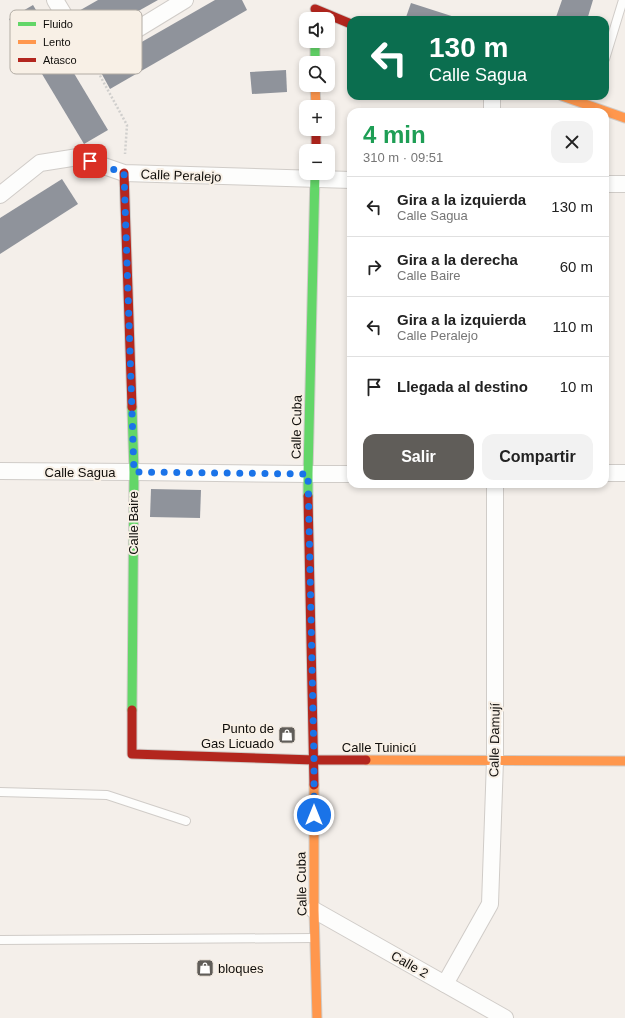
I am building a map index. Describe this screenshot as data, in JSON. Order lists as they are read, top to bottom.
{
  "streets": {
    "street": [
      "Calle Peralejo",
      "Calle Cuba",
      "Calle Sagua",
      "Calle Baire",
      "Calle Damují",
      "Calle Tuinicú",
      "Calle 2"
    ]
  },
  "crossings": [
    ["Calle Peralejo", "Calle Baire"],
    ["Calle Cuba", "Calle Sagua"],
    ["Calle Cuba", "Calle Tuinicú"],
    ["Calle Cuba", "Calle 2"],
    ["Calle Sagua", "Calle Baire"],
    ["Calle Baire", "Calle Tuinicú"],
    ["Calle Damují", "Calle Tuinicú"],
    ["Calle Damují", "Calle 2"]
  ],
  "places": {
    "shop": ["Punto de Gas Licuado", "bloques"]
  },
  "legend": ["Fluido", "Lento", "Atasco"],
  "page": {
    "map_buttons": ["+", "−"],
    "turn": ["130 m", "Calle Sagua"],
    "heading": ["4 min", "310 m · 09:51"],
    "list": [
      {
        "name": "Gira a la izquierda",
        "note": "Calle Sagua",
        "value": "130 m"
      },
      {
        "name": "Gira a la derecha",
        "note": "Calle Baire",
        "value": "60 m"
      },
      {
        "name": "Gira a la izquierda",
        "note": "Calle Peralejo",
        "value": "110 m"
      },
      {
        "name": "Llegada al destino",
        "value": "10 m"
      }
    ],
    "buttons": ["Salir", "Compartir"]
  }
}
